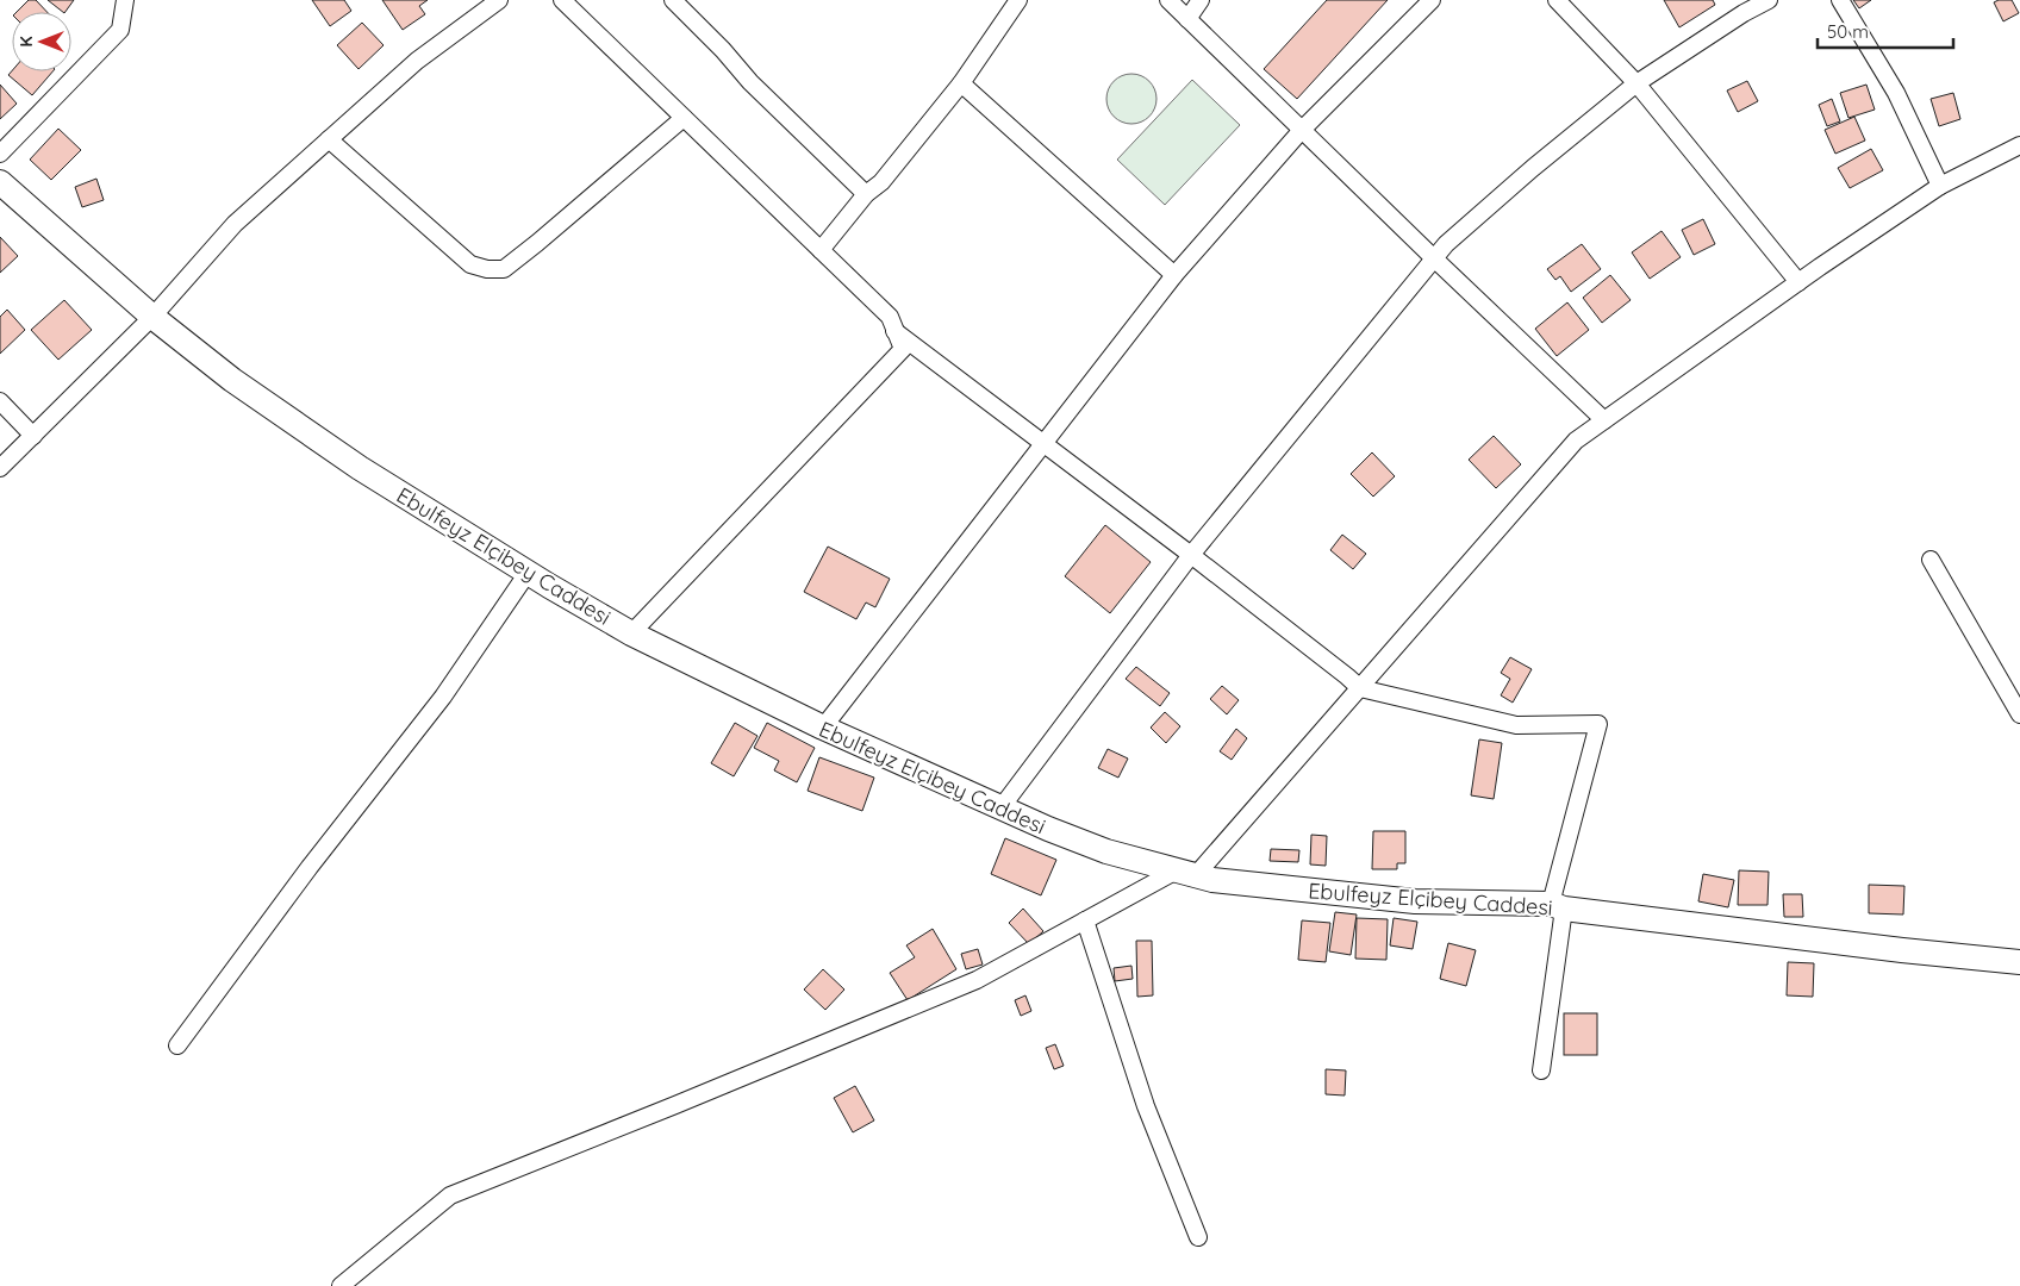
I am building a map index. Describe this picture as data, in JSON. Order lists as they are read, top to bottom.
{
  "streets": {
    "street": ["Ebulfeyz Elçibey Caddesi"]
  },
  "scale_bar": "50 m",
  "north": "left"
}
